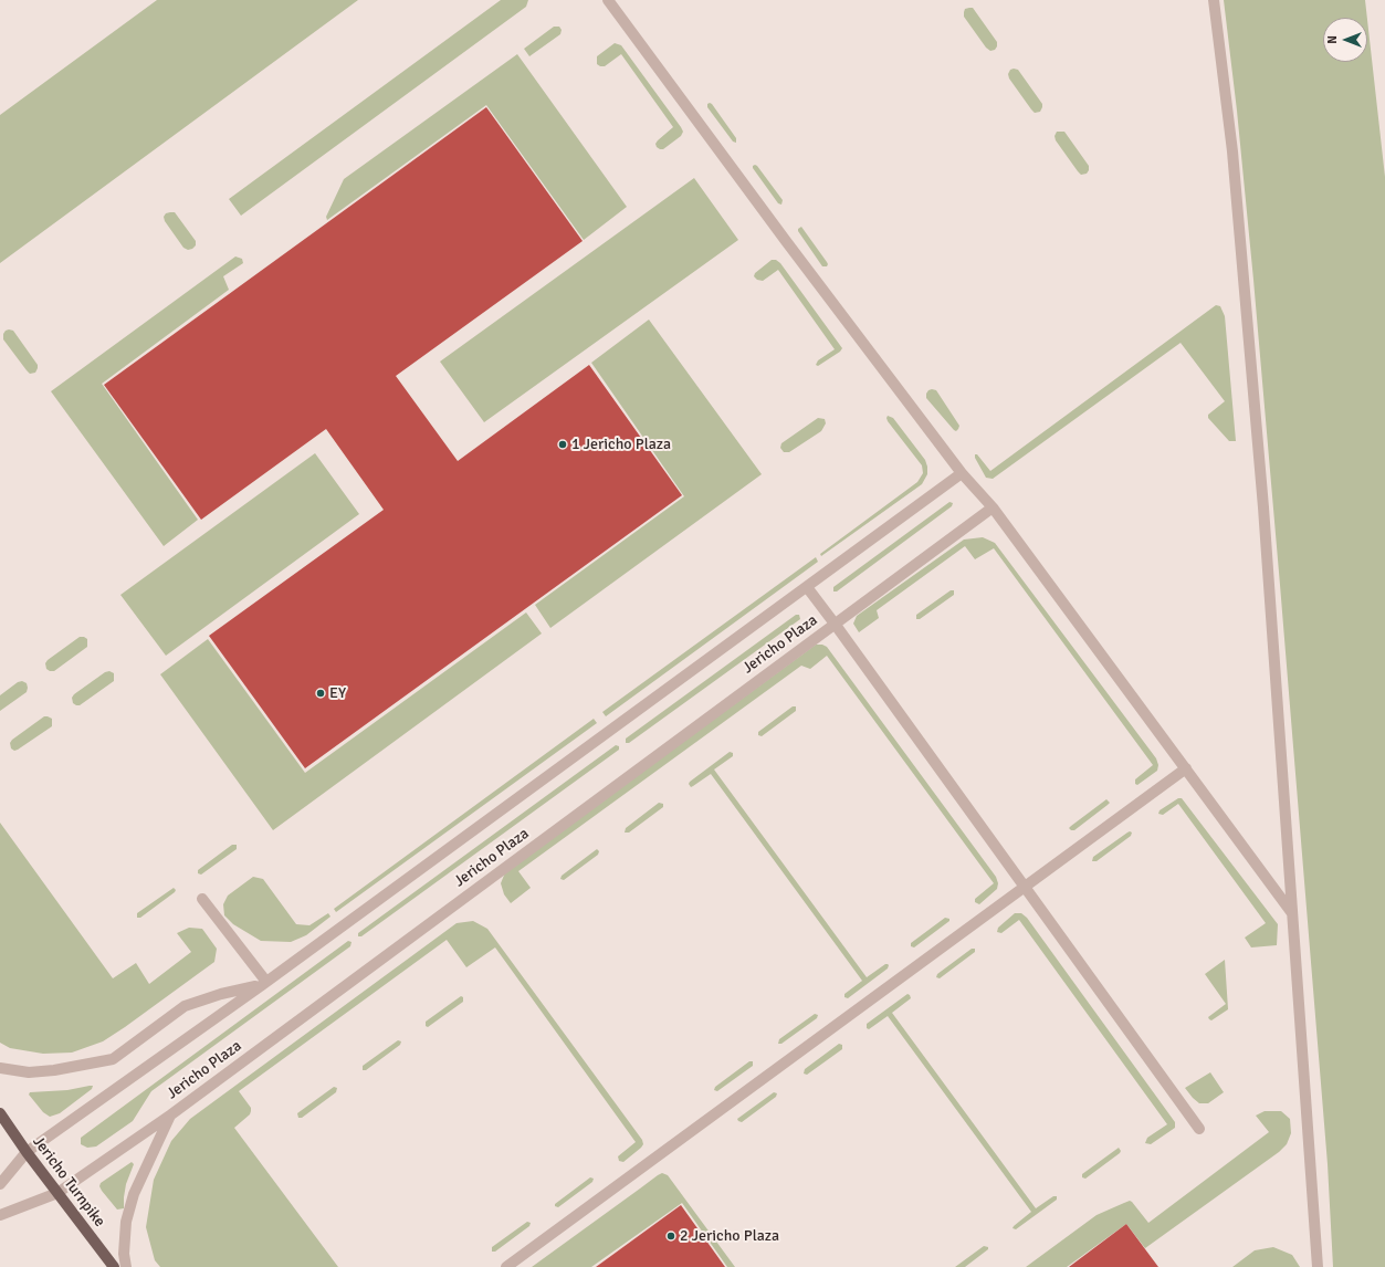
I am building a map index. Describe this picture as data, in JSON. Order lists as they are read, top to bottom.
{
  "streets": {
    "main road": ["Jericho Turnpike"],
    "lane": ["Jericho Plaza"]
  },
  "crossings": [
    ["Jericho Plaza", "Jericho Turnpike"]
  ],
  "places": ["1 Jericho Plaza", "EY", "2 Jericho Plaza"],
  "north": "left"
}
